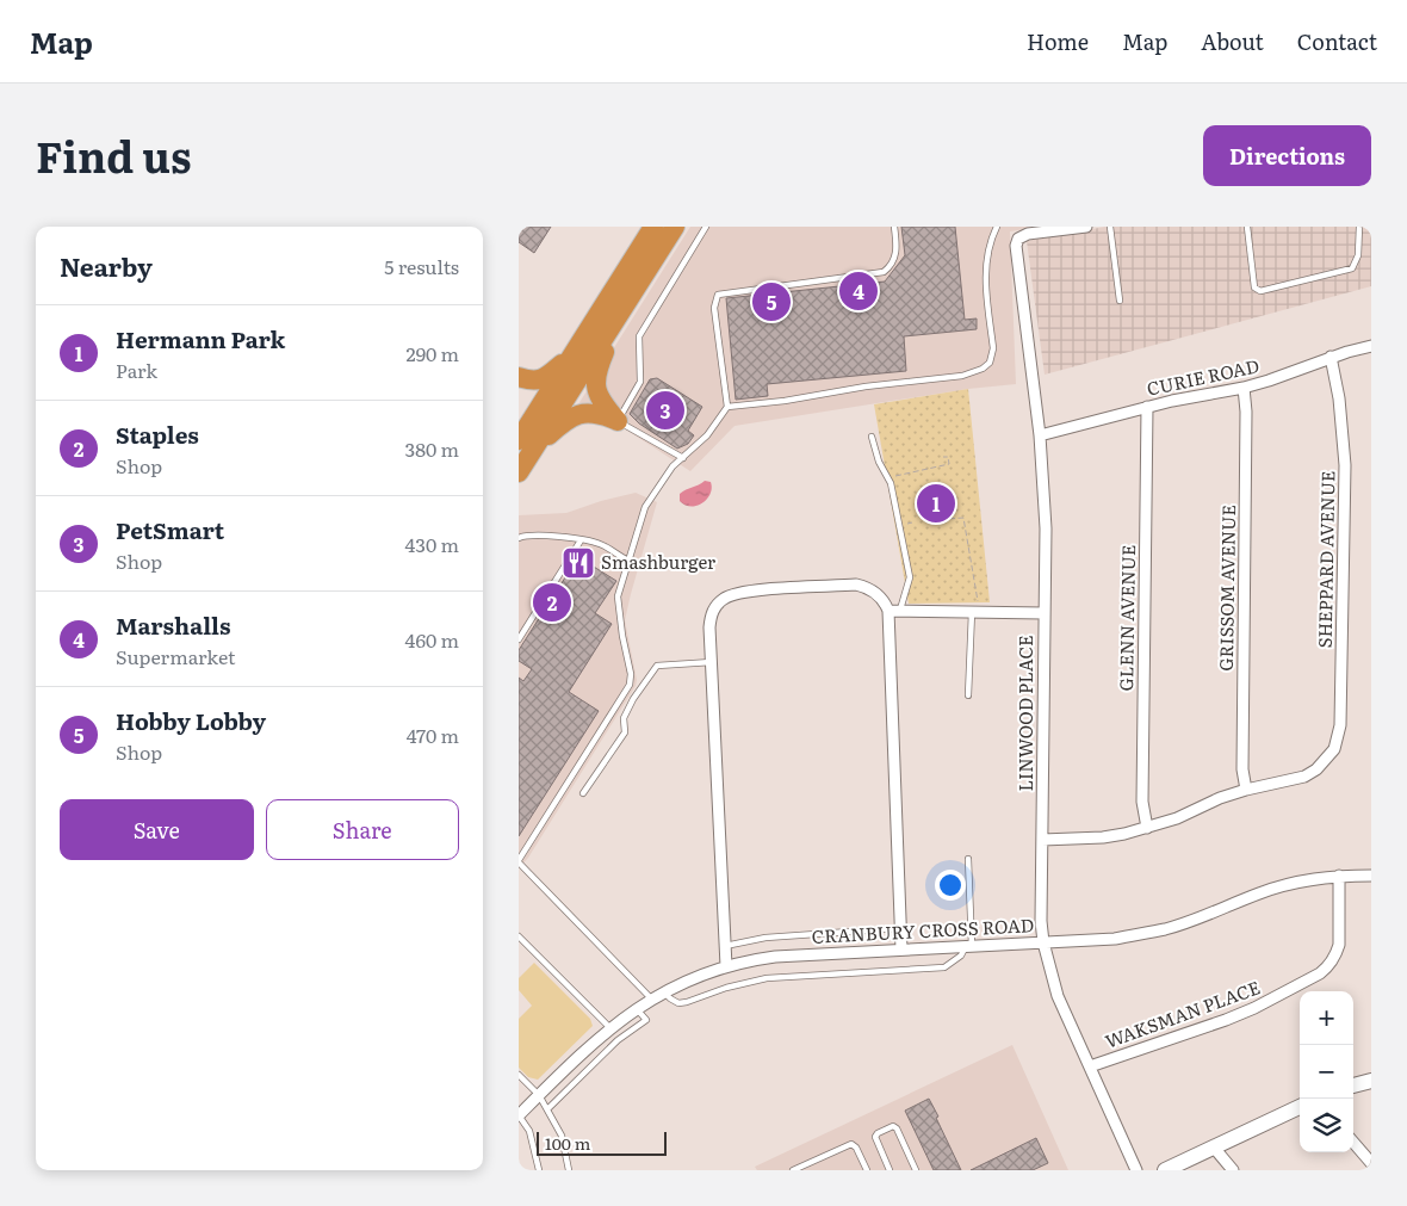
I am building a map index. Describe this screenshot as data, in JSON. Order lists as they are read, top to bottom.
{
  "streets": {
    "street": [
      "CURIE ROAD",
      "SHEPPARD AVENUE",
      "GRISSOM AVENUE",
      "GLENN AVENUE",
      "LINWOOD PLACE",
      "CRANBURY CROSS ROAD",
      "WAKSMAN PLACE"
    ]
  },
  "crossings": [
    ["CURIE ROAD", "SHEPPARD AVENUE"],
    ["CURIE ROAD", "GRISSOM AVENUE"],
    ["CURIE ROAD", "GLENN AVENUE"],
    ["CURIE ROAD", "LINWOOD PLACE"],
    ["SHEPPARD AVENUE", "GRISSOM AVENUE"],
    ["LINWOOD PLACE", "CRANBURY CROSS ROAD"],
    ["LINWOOD PLACE", "WAKSMAN PLACE"],
    ["CRANBURY CROSS ROAD", "WAKSMAN PLACE"]
  ],
  "places": {
    "restaurant": ["Smashburger"]
  },
  "scale_bar": "100 m",
  "page": {
    "header": "Map",
    "nav": [
      "Home",
      "Map",
      "About",
      "Contact"
    ],
    "title": "Find us",
    "buttons": [
      "Directions",
      ["Save", "Share"]
    ],
    "heading": ["Nearby", "5 results"],
    "pins": [
      "4",
      "5",
      "3",
      "1",
      "2"
    ],
    "list": [
      {
        "mark": "1",
        "name": "Hermann Park",
        "note": "Park",
        "value": "290 m"
      },
      {
        "mark": "2",
        "name": "Staples",
        "note": "Shop",
        "value": "380 m"
      },
      {
        "mark": "3",
        "name": "PetSmart",
        "note": "Shop",
        "value": "430 m"
      },
      {
        "mark": "4",
        "name": "Marshalls",
        "note": "Supermarket",
        "value": "460 m"
      },
      {
        "mark": "5",
        "name": "Hobby Lobby",
        "note": "Shop",
        "value": "470 m"
      }
    ],
    "map_buttons": ["+", "−"],
    "scale": "100 m"
  }
}
